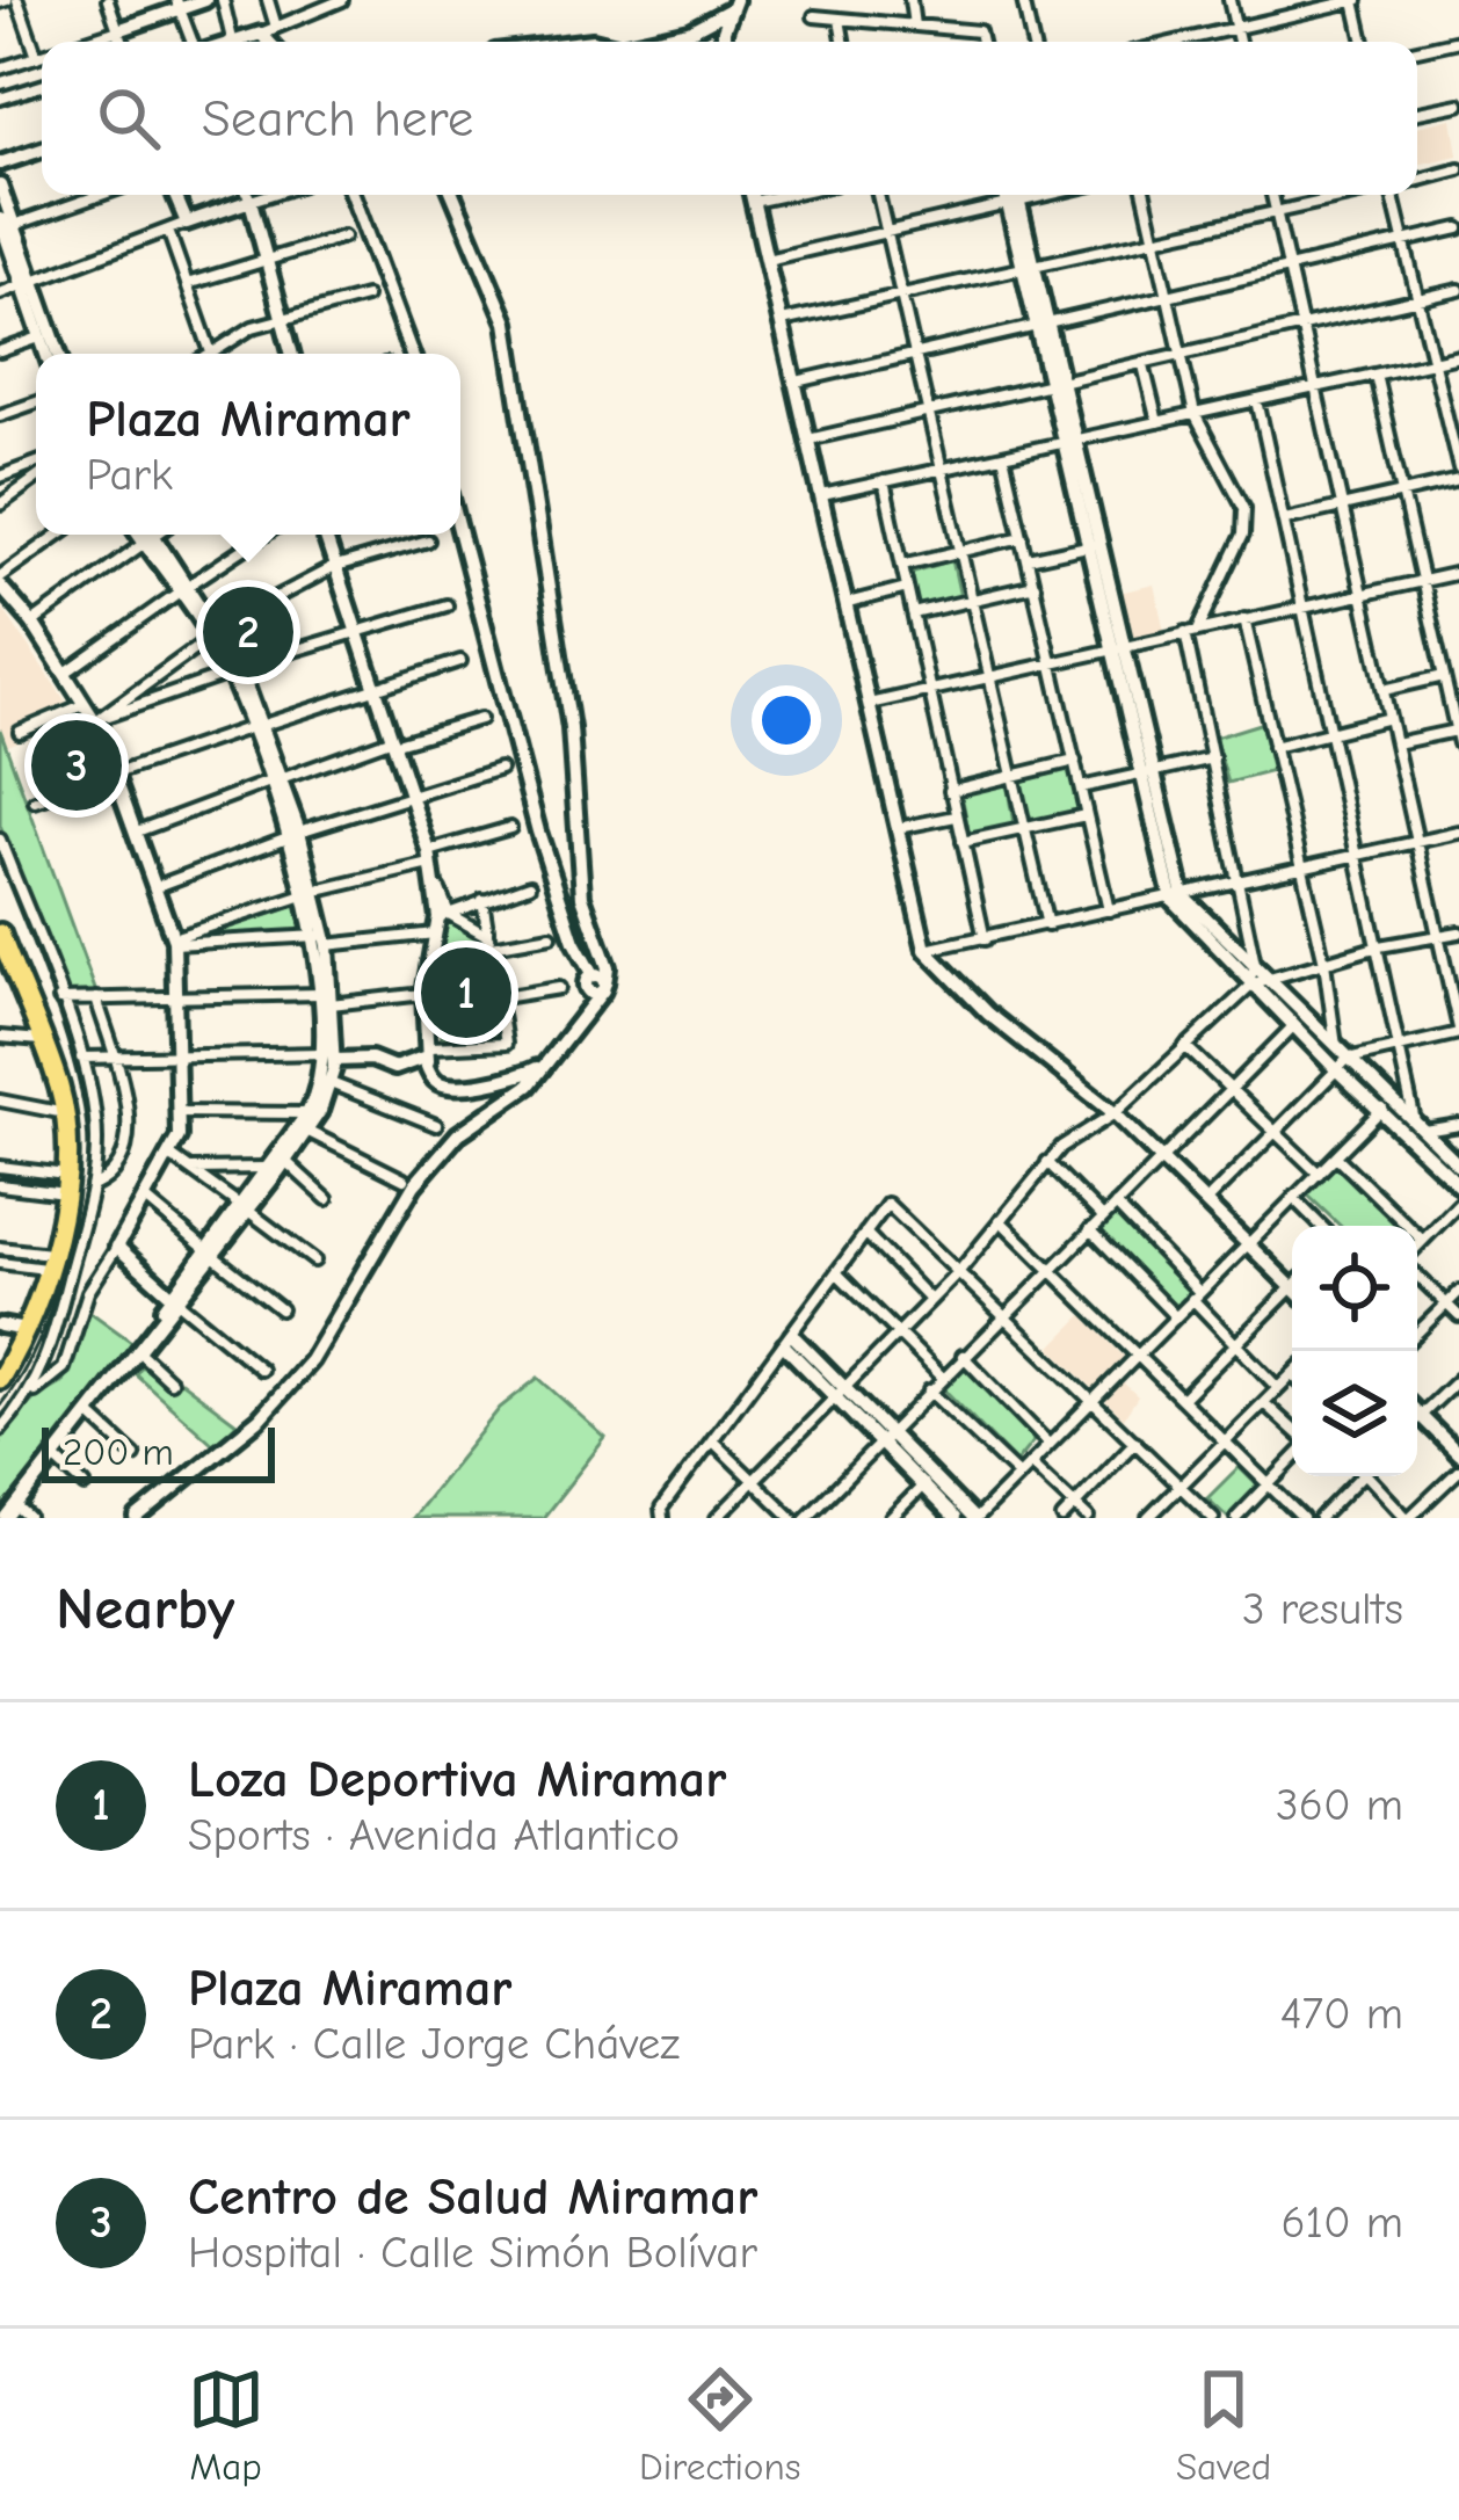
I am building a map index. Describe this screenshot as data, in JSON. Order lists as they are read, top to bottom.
{
  "scale_bar": "200 m",
  "page": {
    "search": "Search here",
    "popup": ["Plaza Miramar", "Park"],
    "pins": ["2", "3", "1"],
    "scale": "200 m",
    "heading": ["Nearby", "3 results"],
    "list": [
      {
        "mark": "1",
        "name": "Loza Deportiva Miramar",
        "note": "Sports · Avenida Atlantico",
        "value": "360 m"
      },
      {
        "mark": "2",
        "name": "Plaza Miramar",
        "note": "Park · Calle Jorge Chávez",
        "value": "470 m"
      },
      {
        "mark": "3",
        "name": "Centro de Salud Miramar",
        "note": "Hospital · Calle Simón Bolívar",
        "value": "610 m"
      }
    ],
    "nav": ["Map", "Directions", "Saved"]
  }
}
